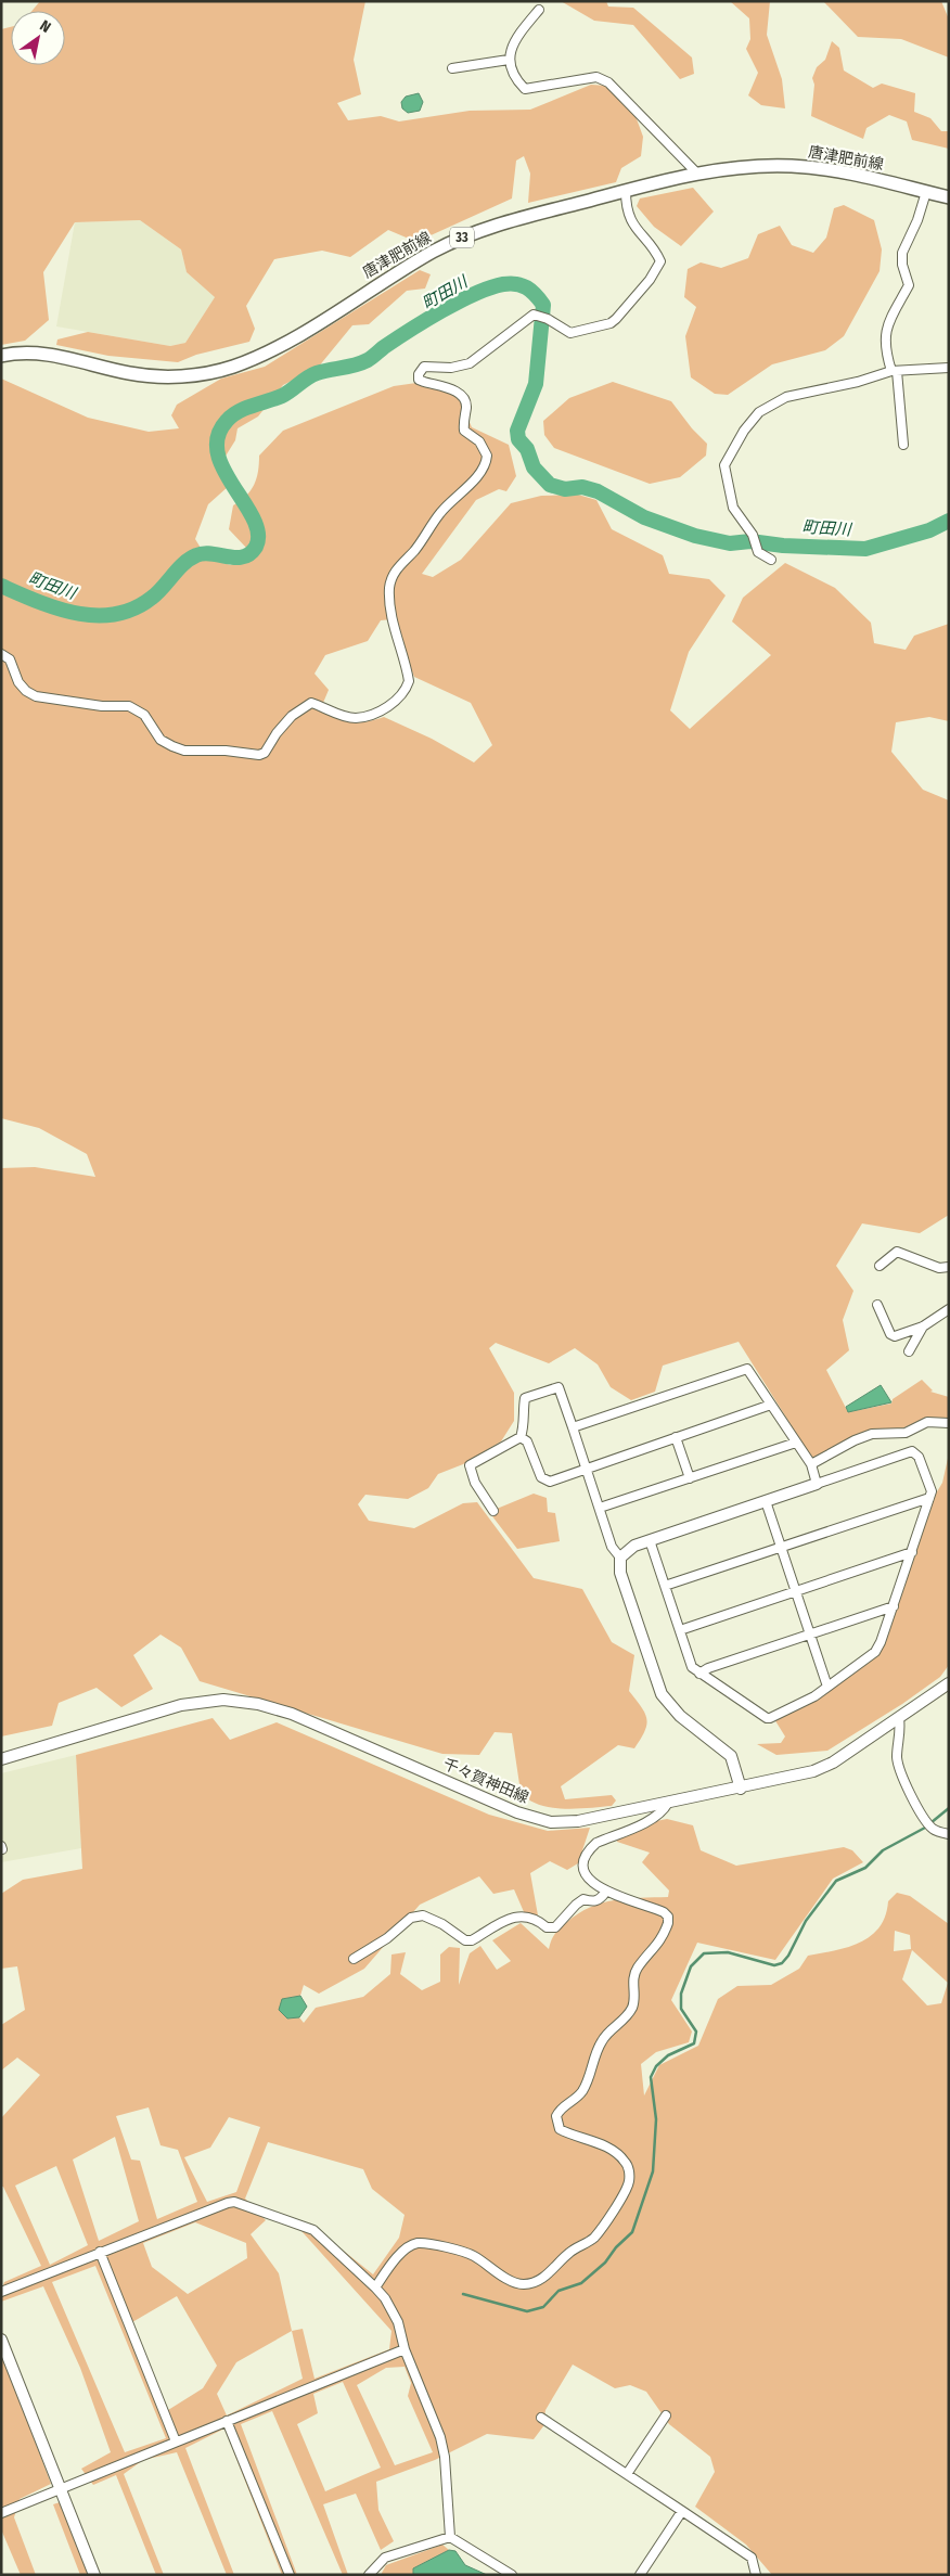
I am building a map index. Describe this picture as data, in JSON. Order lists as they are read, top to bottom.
{
  "streets": {
    "main road": ["唐津肥前線", "33", "千々賀神田線"]
  },
  "water": ["町田川"],
  "north": "top right"
}
